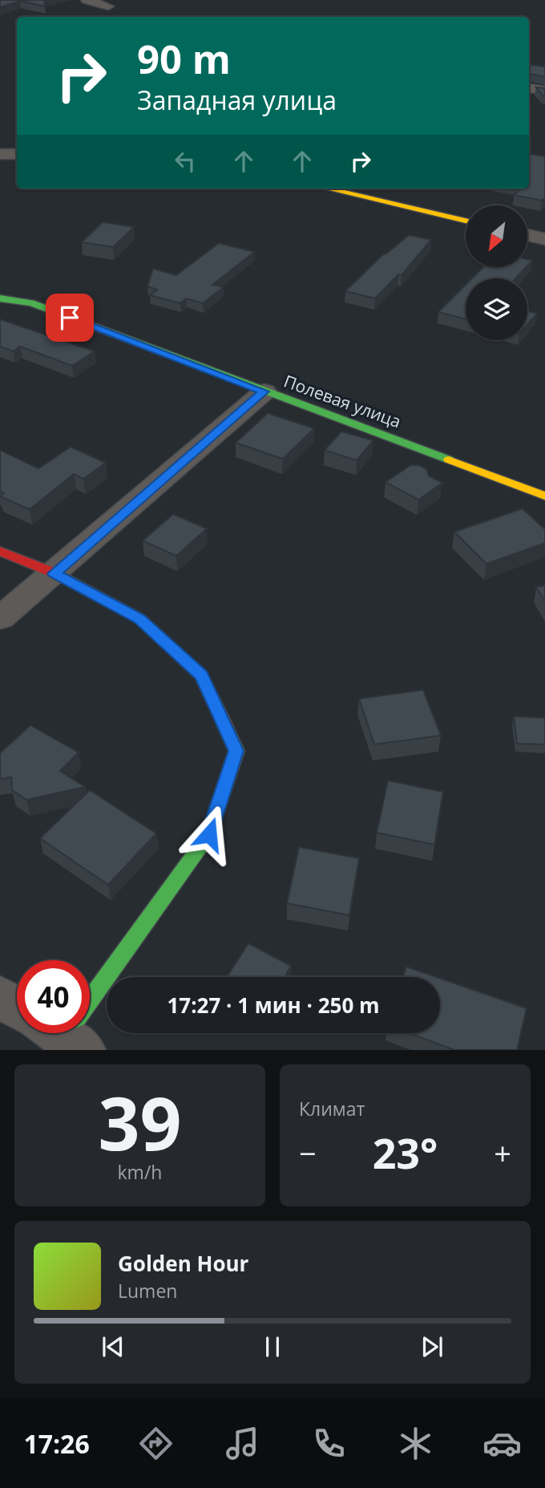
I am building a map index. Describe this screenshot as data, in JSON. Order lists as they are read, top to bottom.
{
  "streets": {
    "street": ["Полевая улица"]
  },
  "north": "bottom left",
  "page": {
    "turn": ["90 m", "Западная улица"],
    "limit": "40",
    "trip": "17:27 · 1 мин · 250 m",
    "tile": [
      ["39", "km/h"],
      "Климат"
    ],
    "heat": ["−", "23°", "+"],
    "song": ["Golden Hour", "Lumen"],
    "tabs": "17:26"
  }
}
